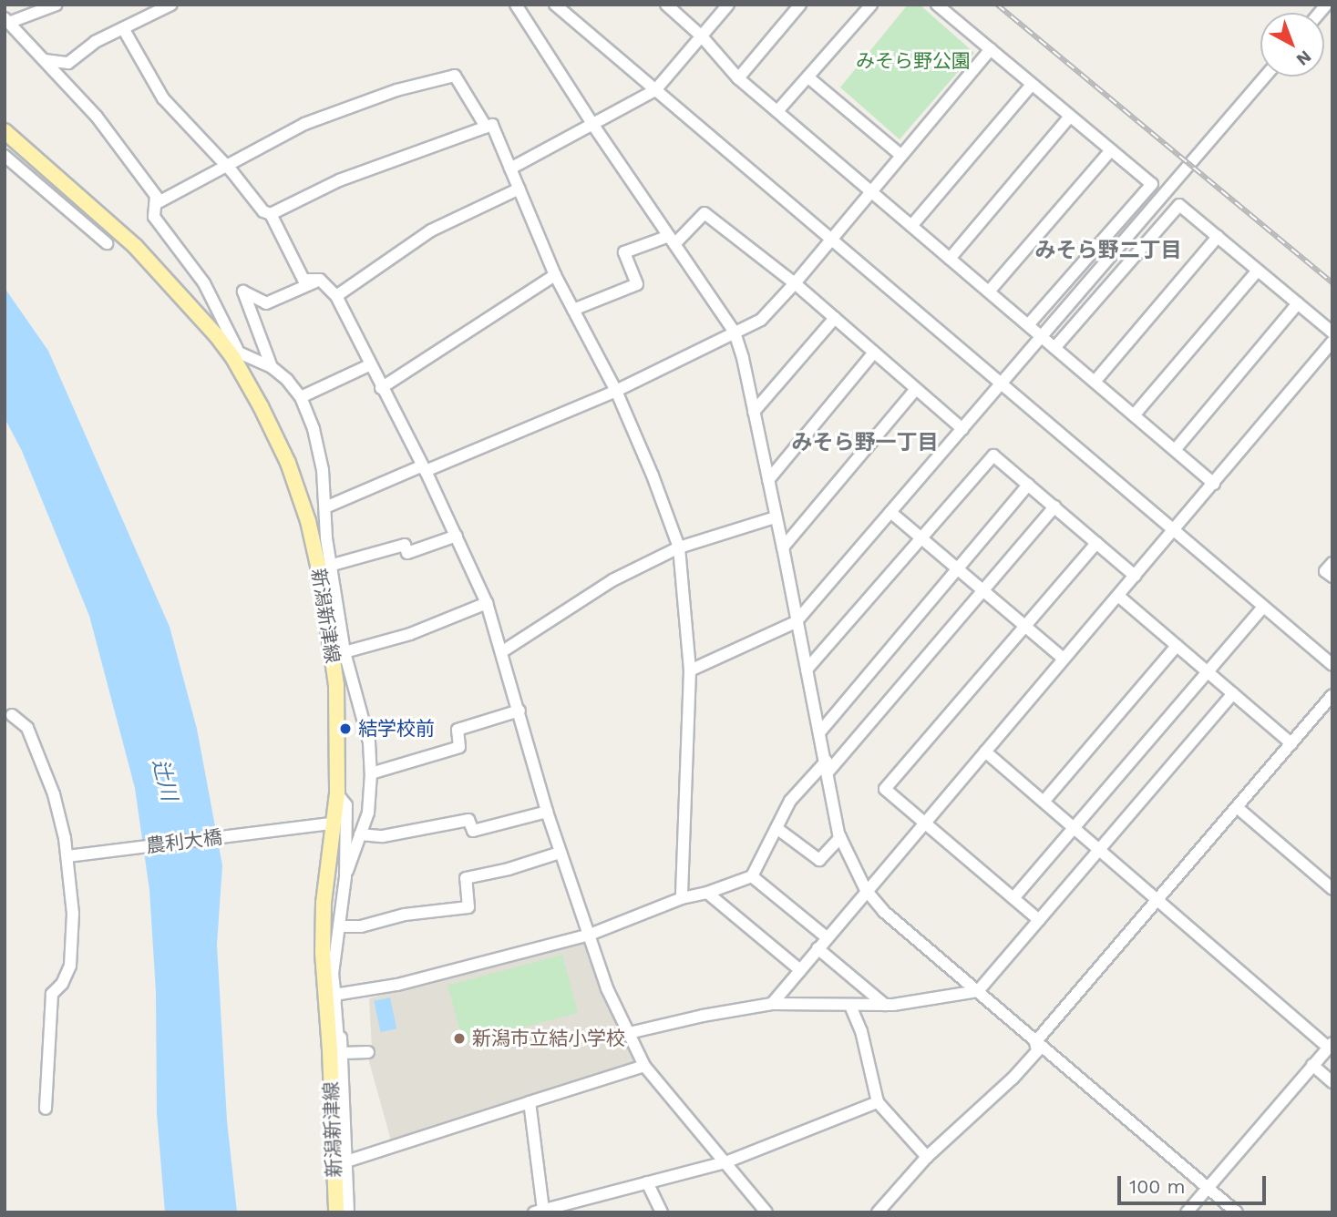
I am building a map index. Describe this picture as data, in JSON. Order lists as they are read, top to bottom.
{
  "streets": {
    "main road": ["新潟新津線"],
    "street": ["農利大橋"]
  },
  "crossings": [
    ["新潟新津線", "農利大橋"]
  ],
  "districts": ["みそら野二丁目", "みそら野一丁目"],
  "water": ["辻川"],
  "parks": ["みそら野公園"],
  "places": ["結学校前", "新潟市立結小学校"],
  "scale_bar": "100 m",
  "north": "bottom right"
}
